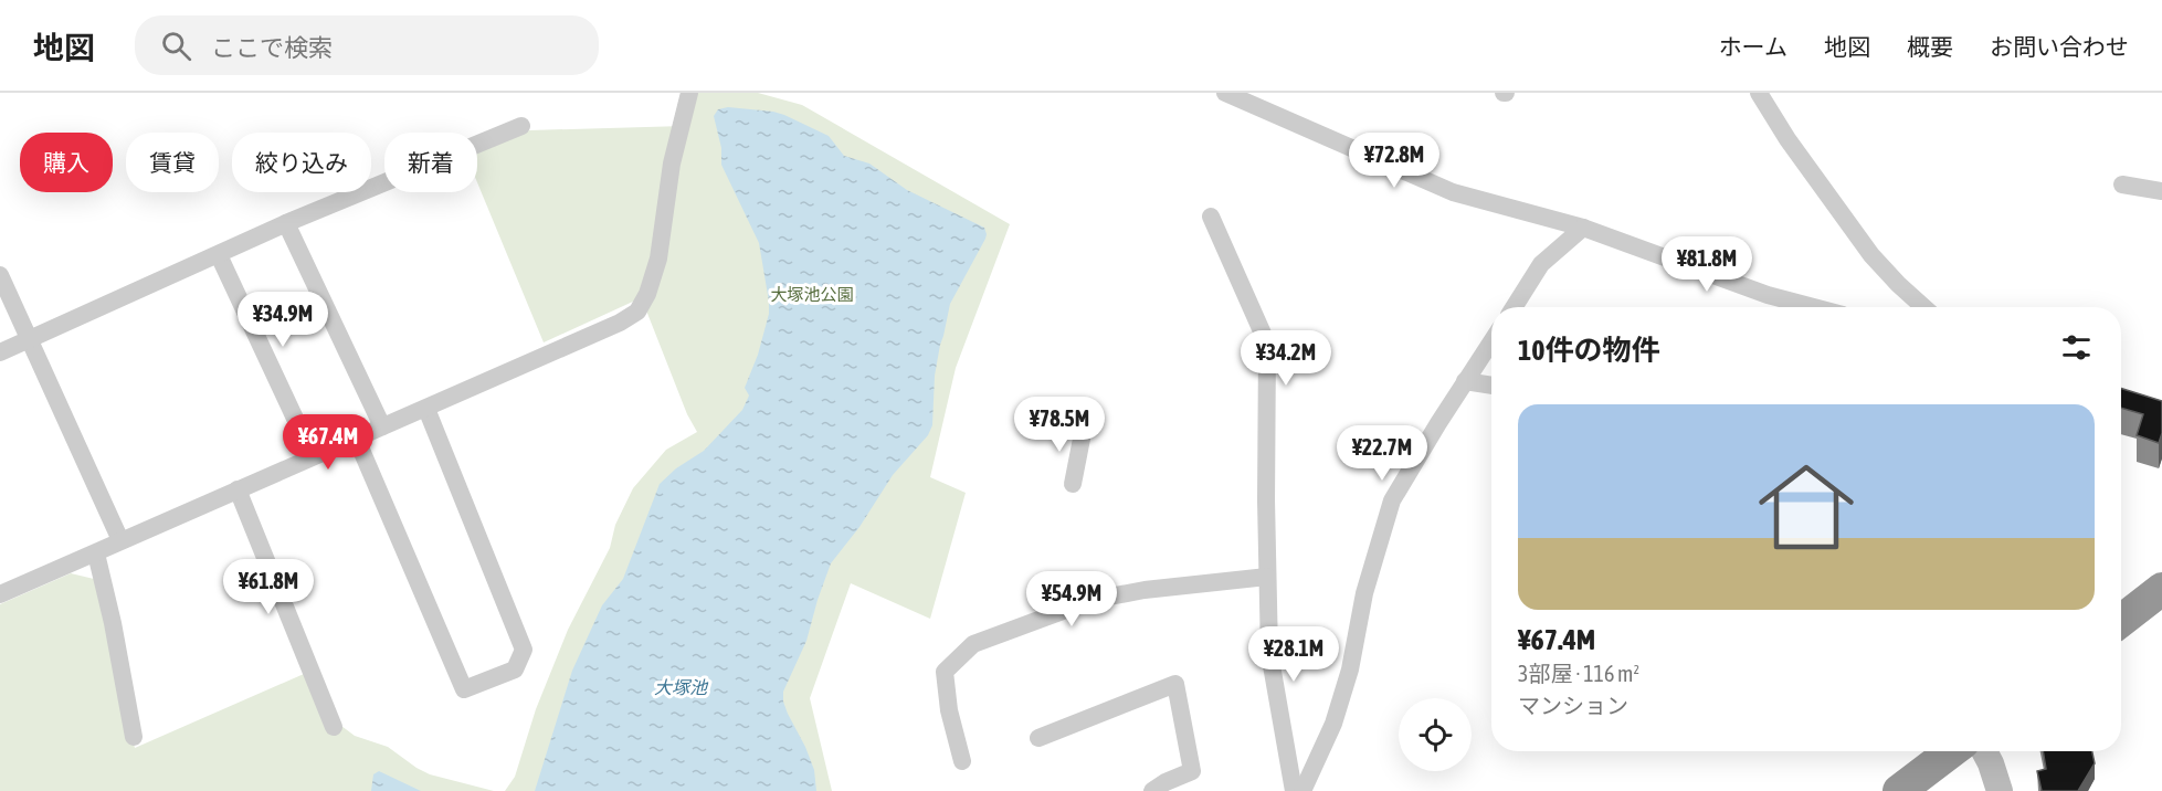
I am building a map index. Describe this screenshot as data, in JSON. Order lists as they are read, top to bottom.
{
  "water": ["大塚池"],
  "parks": ["大塚池公園"],
  "page": {
    "header": "地図",
    "search": "ここで検索",
    "nav": [
      "ホーム",
      "地図",
      "概要",
      "お問い合わせ"
    ],
    "price": [
      "¥72.8M",
      "¥81.8M",
      "¥34.9M",
      "¥34.2M",
      "¥78.5M",
      "¥67.4M",
      "¥22.7M",
      "¥61.8M",
      "¥54.9M",
      "¥28.1M"
    ],
    "chip": [
      "購入",
      "賃貸",
      "絞り込み",
      "新着"
    ],
    "heading": "10件の物件",
    "list": [
      {
        "name": "¥67.4M",
        "note": "3部屋 · 116 m² · マンション"
      }
    ]
  }
}
